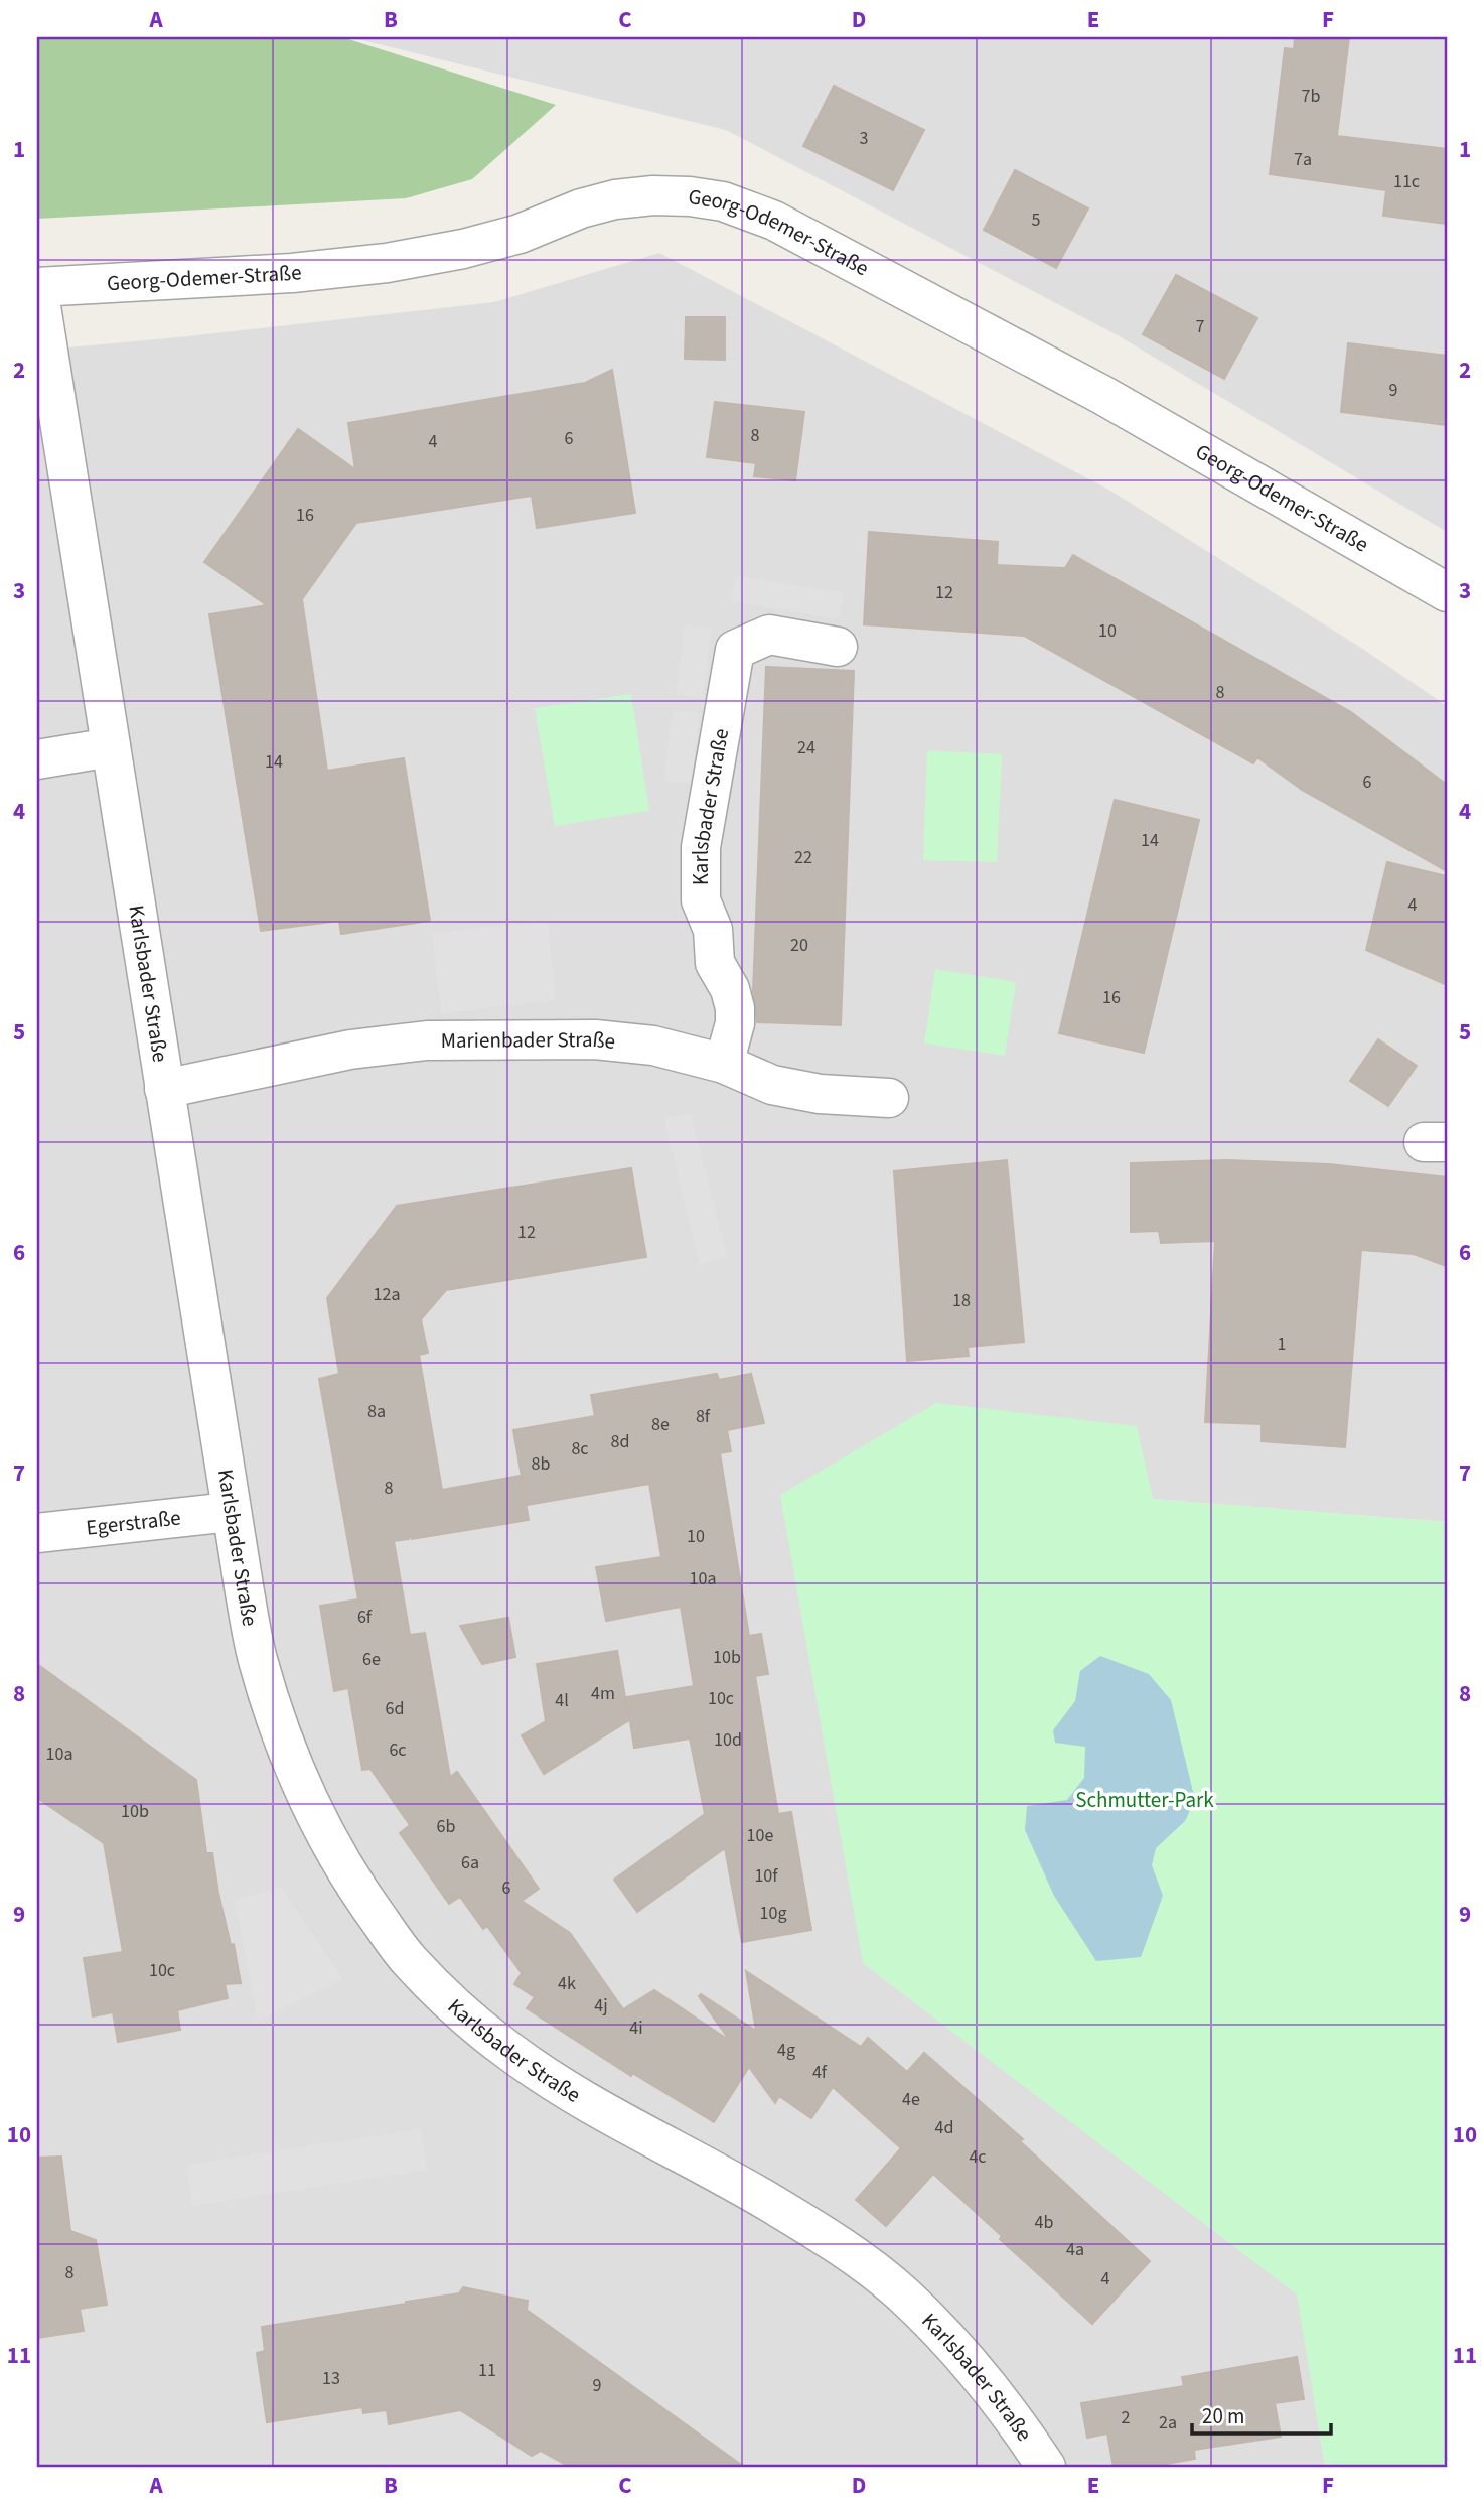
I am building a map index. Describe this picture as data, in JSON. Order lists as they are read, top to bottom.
{
  "streets": {
    "street": [
      "Georg-Odemer-Straße",
      "Karlsbader Straße",
      "Marienbader Straße",
      "Egerstraße"
    ]
  },
  "crossings": [
    ["Georg-Odemer-Straße", "Karlsbader Straße"],
    ["Karlsbader Straße", "Marienbader Straße"],
    ["Karlsbader Straße", "Egerstraße"]
  ],
  "parks": ["Schmutter-Park"],
  "house_numbers": [
    "7b",
    "3",
    "7a",
    "11c",
    "5",
    "7",
    "9",
    "8",
    "6",
    "4",
    "16",
    "12",
    "10",
    "8",
    "24",
    "14",
    "6",
    "14",
    "22",
    "4",
    "20",
    "16",
    "12",
    "12a",
    "18",
    "1",
    "8a",
    "8f",
    "8e",
    "8d",
    "8c",
    "8b",
    "8",
    "10",
    "10a",
    "6f",
    "10b",
    "6e",
    "4m",
    "10c",
    "4l",
    "6d",
    "10d",
    "6c",
    "10a",
    "10b",
    "6b",
    "10e",
    "6a",
    "10f",
    "6",
    "10g",
    "10c",
    "4k",
    "4j",
    "4i",
    "4g",
    "4f",
    "4e",
    "4d",
    "4c",
    "4b",
    "4a",
    "8",
    "4",
    "11",
    "13",
    "9",
    "2",
    "2a"
  ],
  "scale_bar": "20 m",
  "grid": {
    "columns": [
      "A",
      "B",
      "C",
      "D",
      "E",
      "F"
    ],
    "rows": [
      "1",
      "2",
      "3",
      "4",
      "5",
      "6",
      "7",
      "8",
      "9",
      "10",
      "11"
    ]
  }
}
